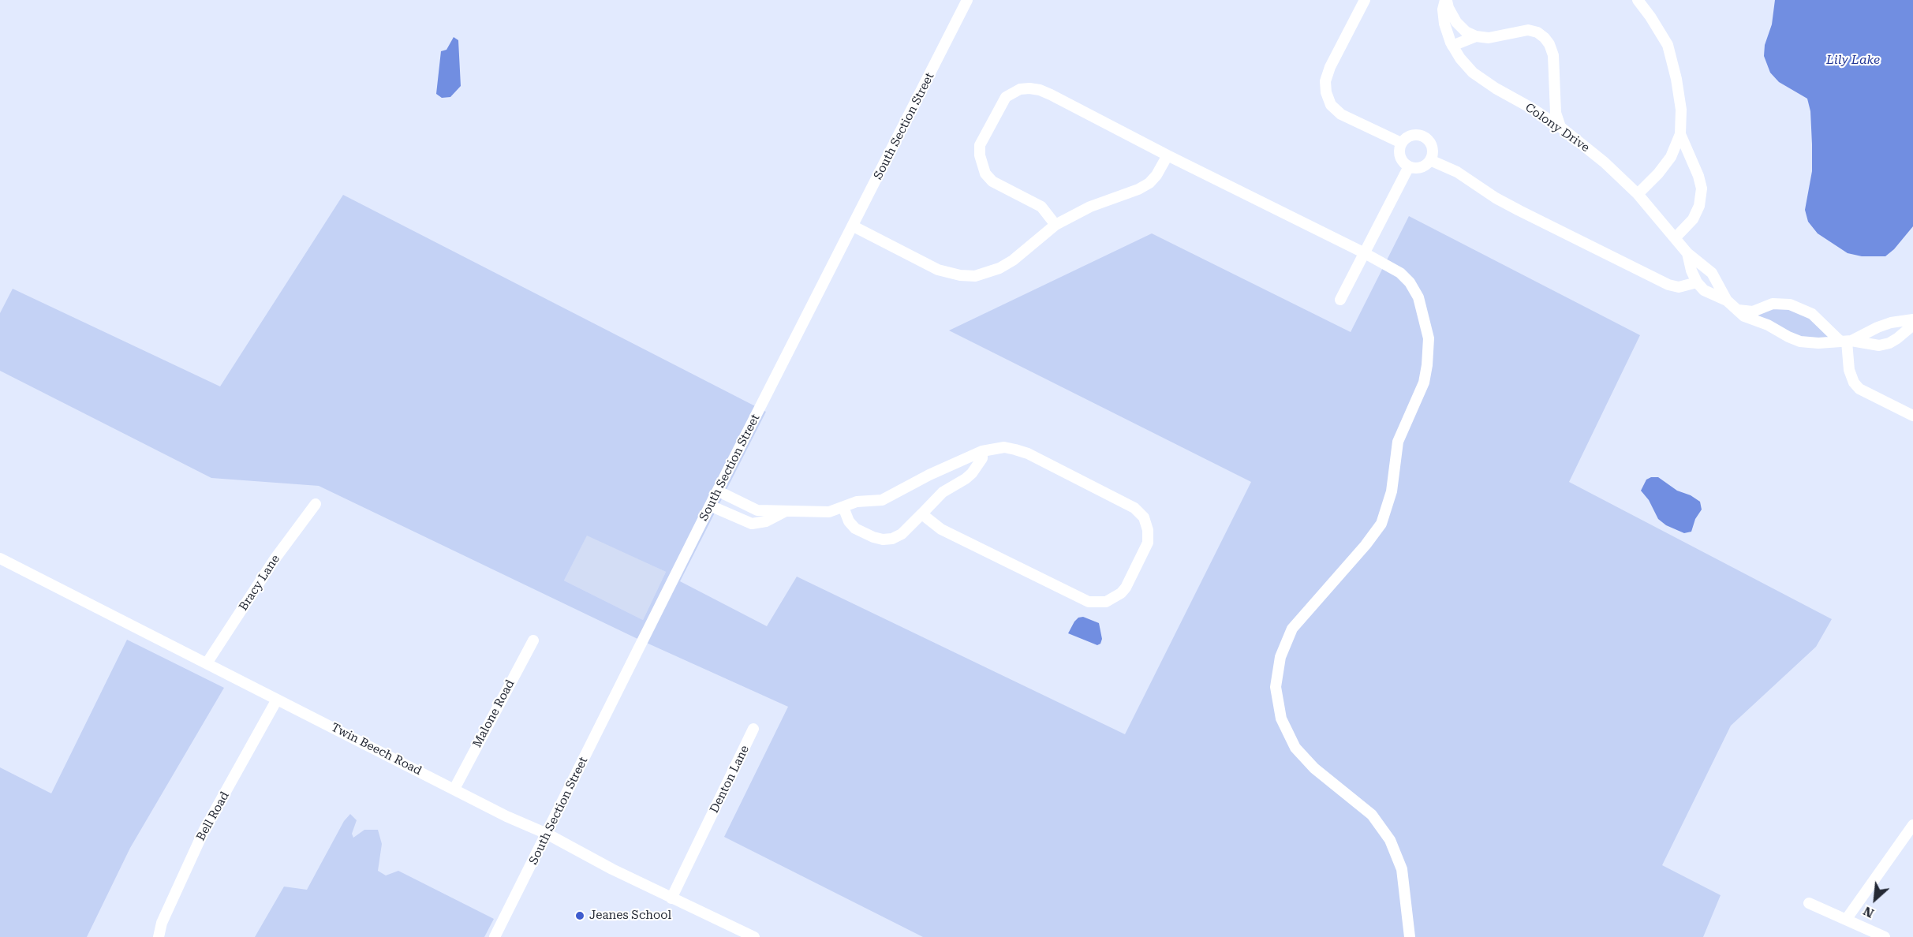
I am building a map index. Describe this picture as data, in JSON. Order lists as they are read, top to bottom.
{
  "streets": {
    "street": [
      "South Section Street",
      "Colony Drive",
      "Bracy Lane",
      "Malone Road",
      "Twin Beech Road",
      "Denton Lane",
      "Bell Road"
    ]
  },
  "crossings": [
    ["South Section Street", "Twin Beech Road"],
    ["Bracy Lane", "Twin Beech Road"],
    ["Malone Road", "Twin Beech Road"],
    ["Twin Beech Road", "Denton Lane"],
    ["Twin Beech Road", "Bell Road"]
  ],
  "water": ["Lily Lake"],
  "places": ["Jeanes School"],
  "north": "bottom left"
}
